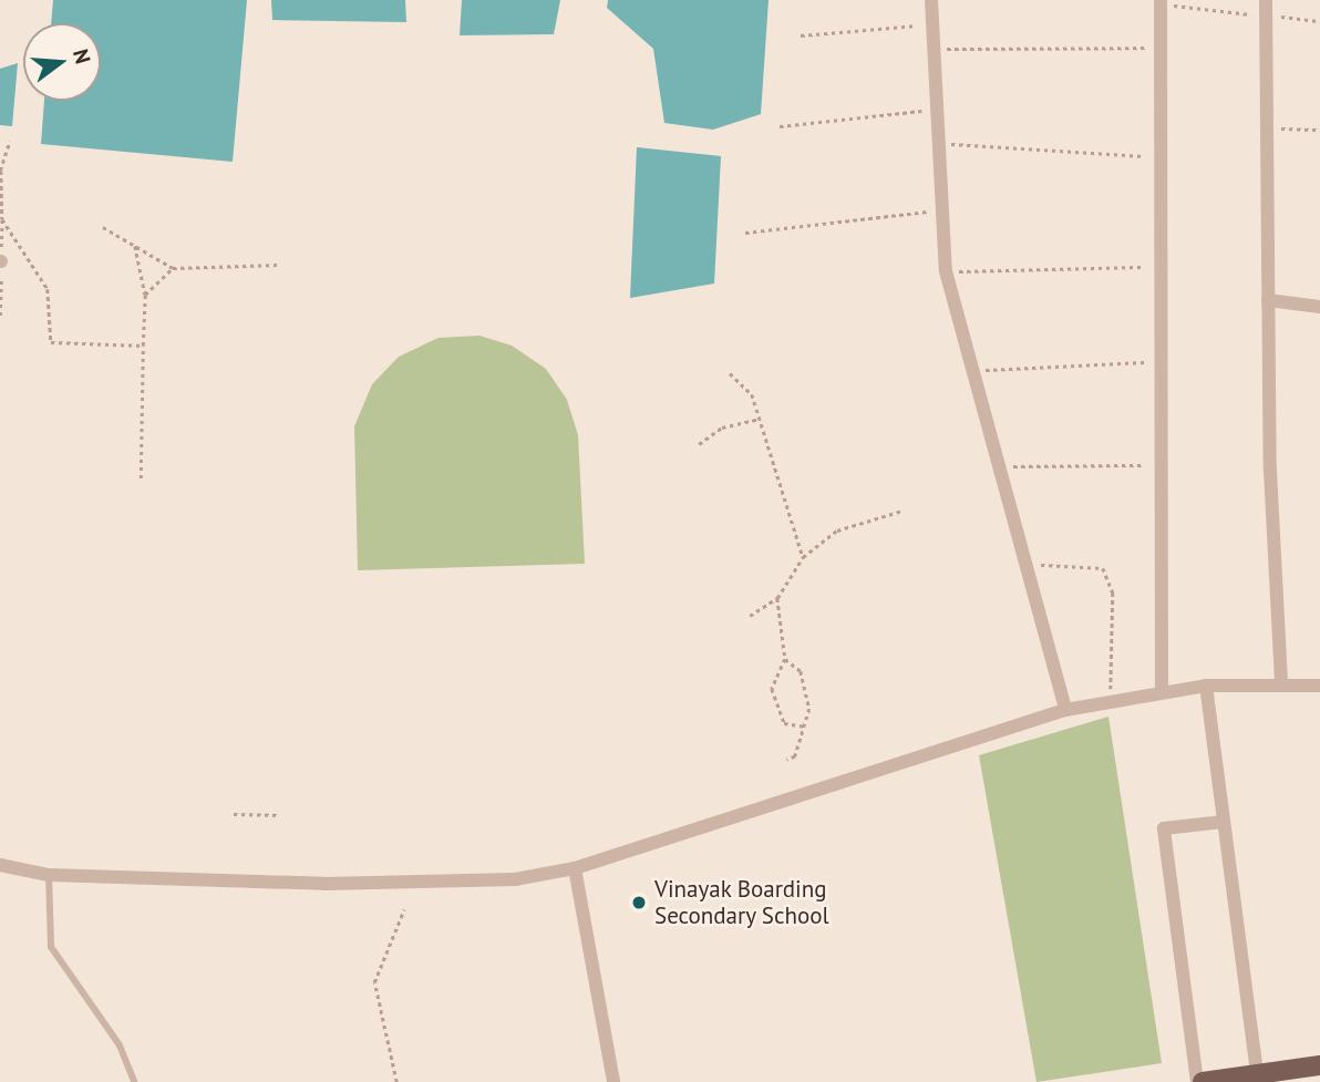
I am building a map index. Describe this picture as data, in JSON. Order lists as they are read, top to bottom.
{
  "places": ["Vinayak Boarding Secondary School"],
  "north": "right"
}
